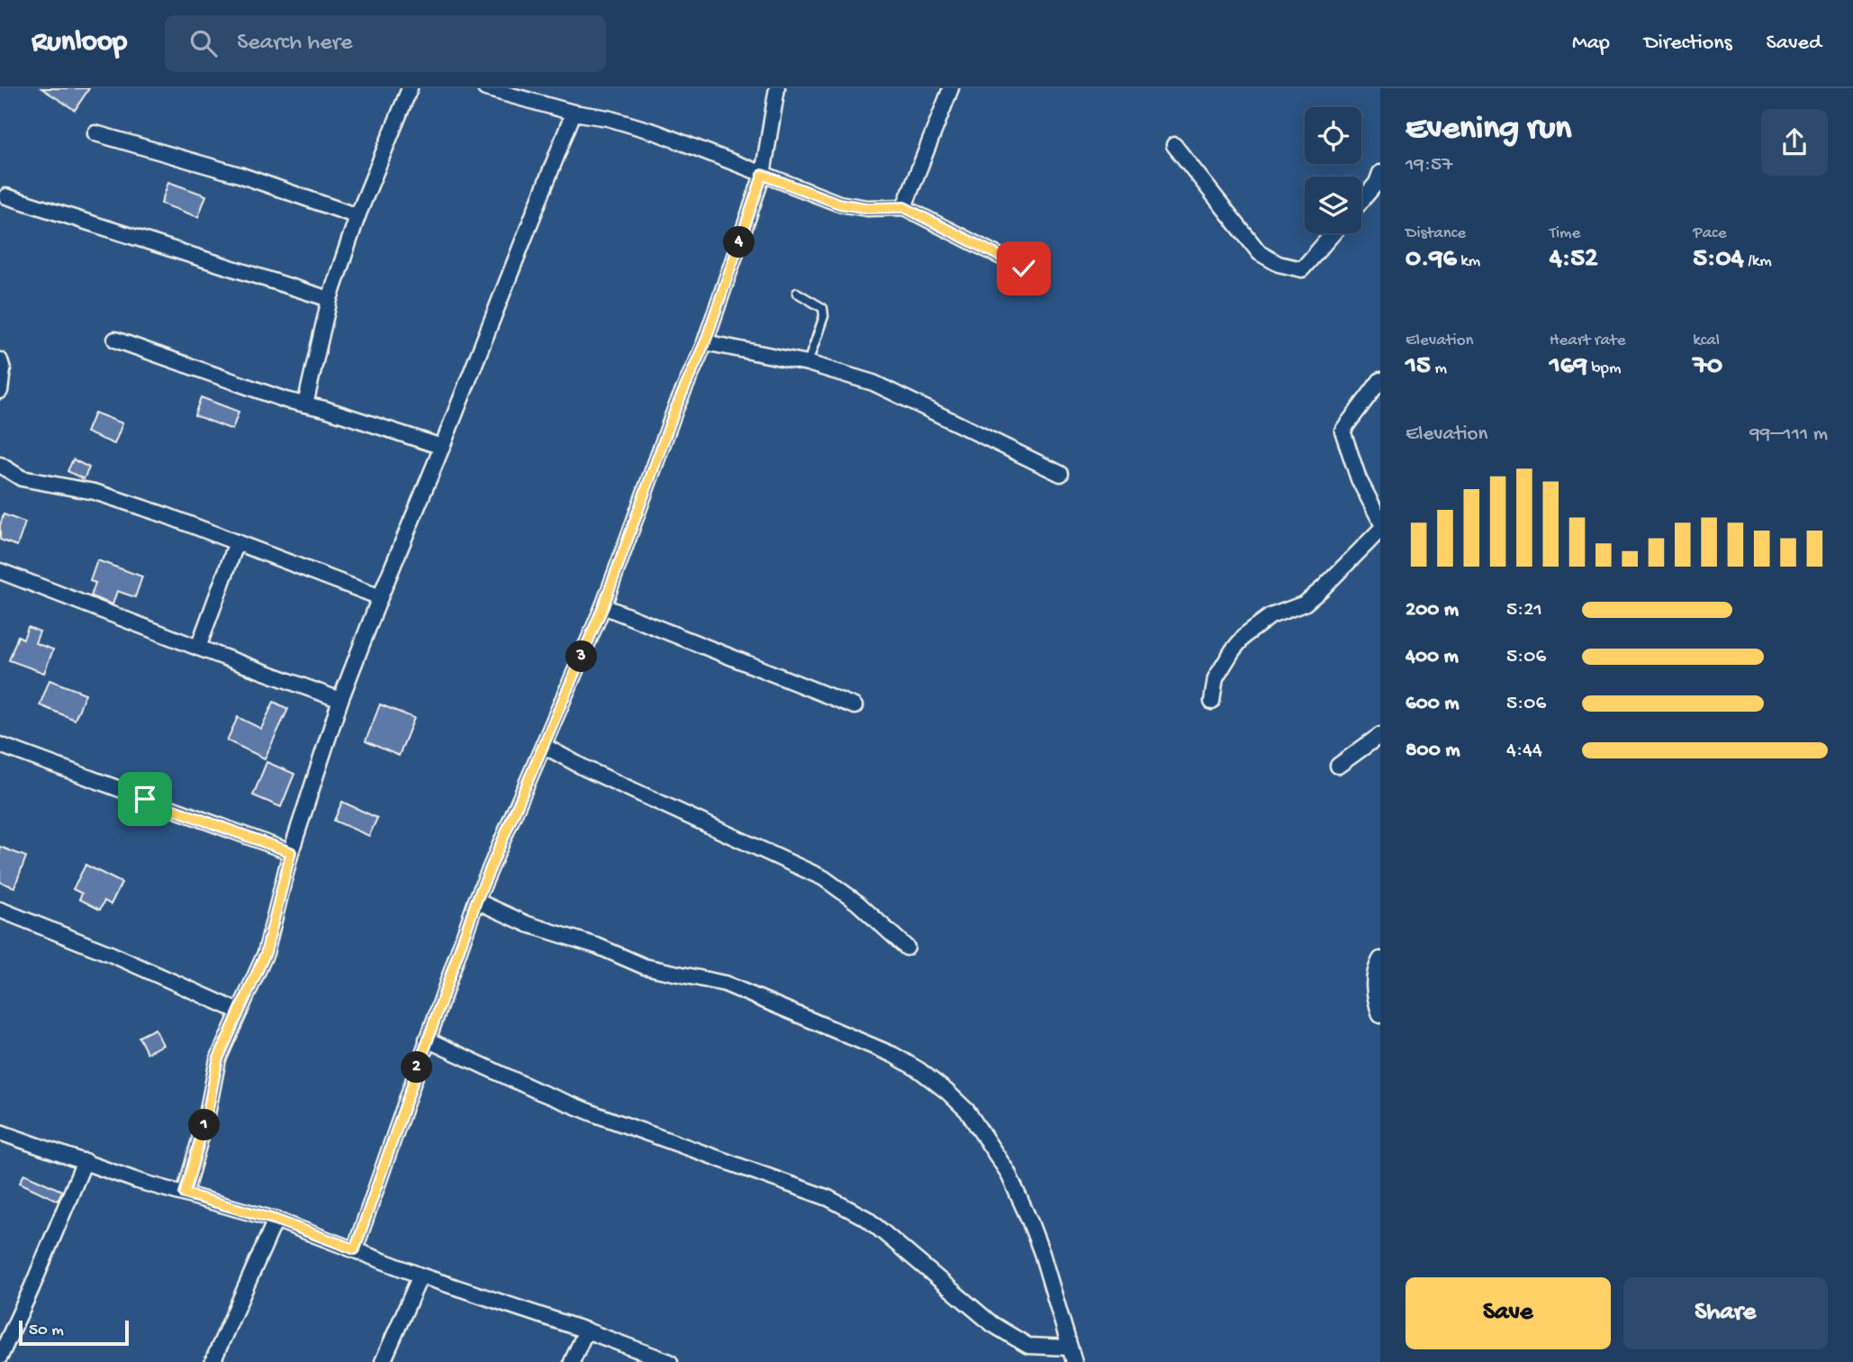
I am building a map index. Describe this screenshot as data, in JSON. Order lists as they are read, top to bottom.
{
  "scale_bar": "50 m",
  "page": {
    "header": "Runloop",
    "search": "Search here",
    "nav": ["Map", "Directions", "Saved"],
    "heading": ["Evening run", "19:57"],
    "stats": [
      ["Distance", "0.96 km"],
      ["Time", "4:52"],
      ["Pace", "5:04 /km"],
      ["Elevation", "15 m"],
      ["Heart rate", "169 bpm"],
      ["kcal", "70"]
    ],
    "pins": [
      "4",
      "3",
      "2",
      "1"
    ],
    "chart": ["Elevation", "99–111 m"],
    "list": [
      {
        "name": "200 m",
        "note": "5:21"
      },
      {
        "name": "400 m",
        "note": "5:06"
      },
      {
        "name": "600 m",
        "note": "5:06"
      },
      {
        "name": "800 m",
        "note": "4:44"
      }
    ],
    "buttons": ["Save", "Share"],
    "scale": "50 m"
  }
}
